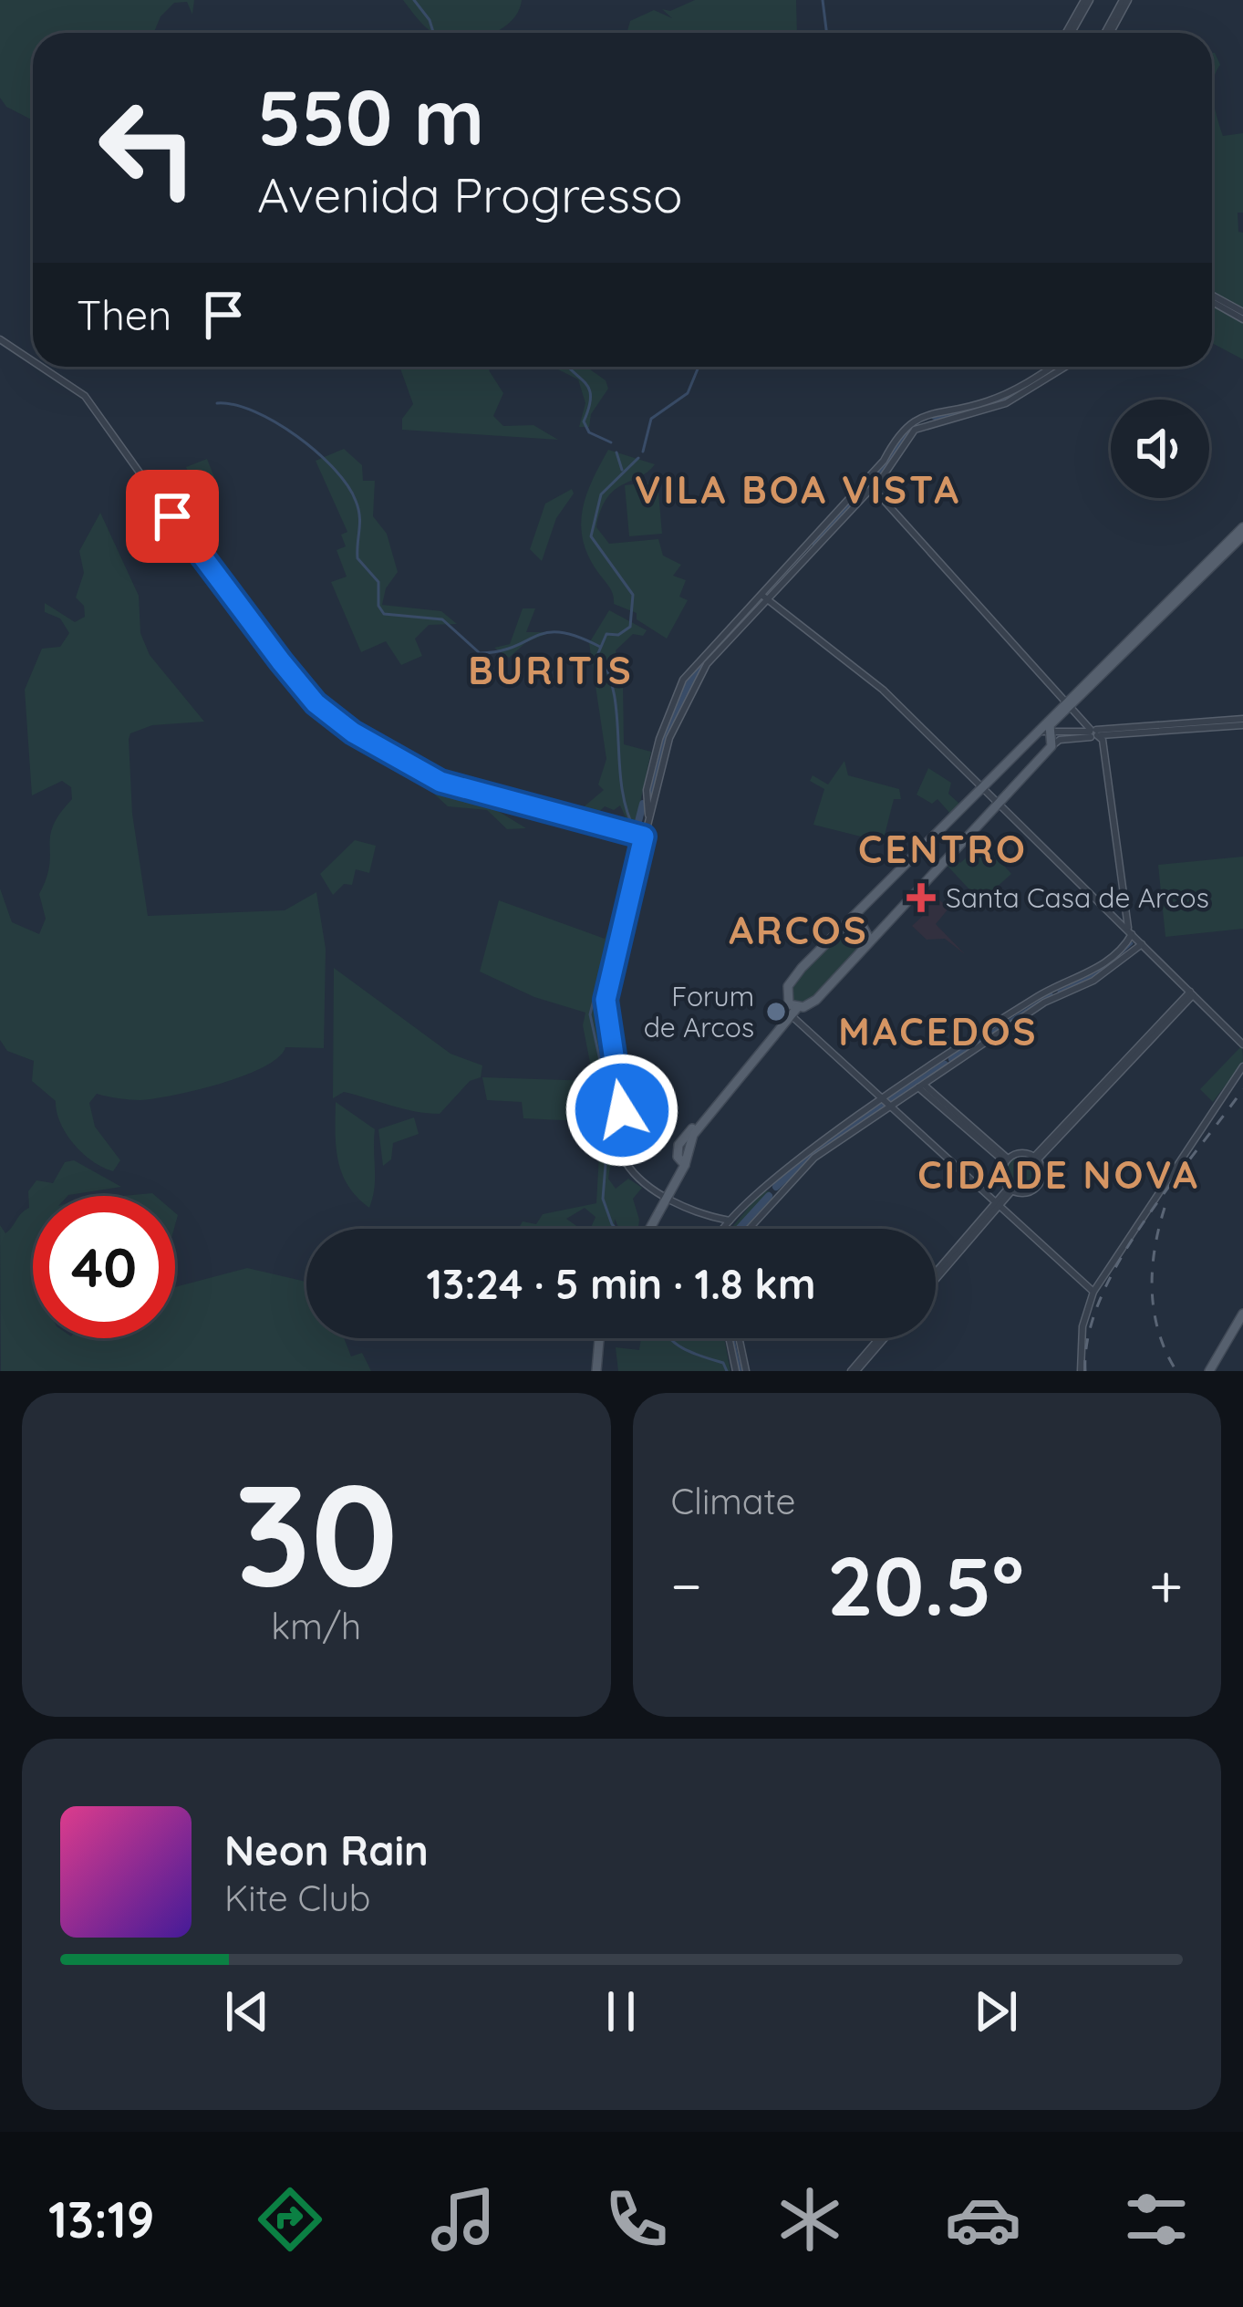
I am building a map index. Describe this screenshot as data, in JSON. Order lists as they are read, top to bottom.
{
  "districts": [
    "VILA BOA VISTA",
    "BURITIS",
    "CENTRO",
    "ARCOS",
    "MACEDOS",
    "CIDADE NOVA"
  ],
  "places": {
    "health": ["Santa Casa de Arcos"],
    "other": ["Forum de Arcos"]
  },
  "page": {
    "turn": ["550 m", "Avenida Progresso"],
    "then": "Then",
    "limit": "40",
    "trip": "13:24 · 5 min · 1.8 km",
    "tile": [
      ["30", "km/h"],
      "Climate"
    ],
    "heat": ["−", "20.5°", "+"],
    "song": ["Neon Rain", "Kite Club"],
    "tabs": "13:19"
  }
}
